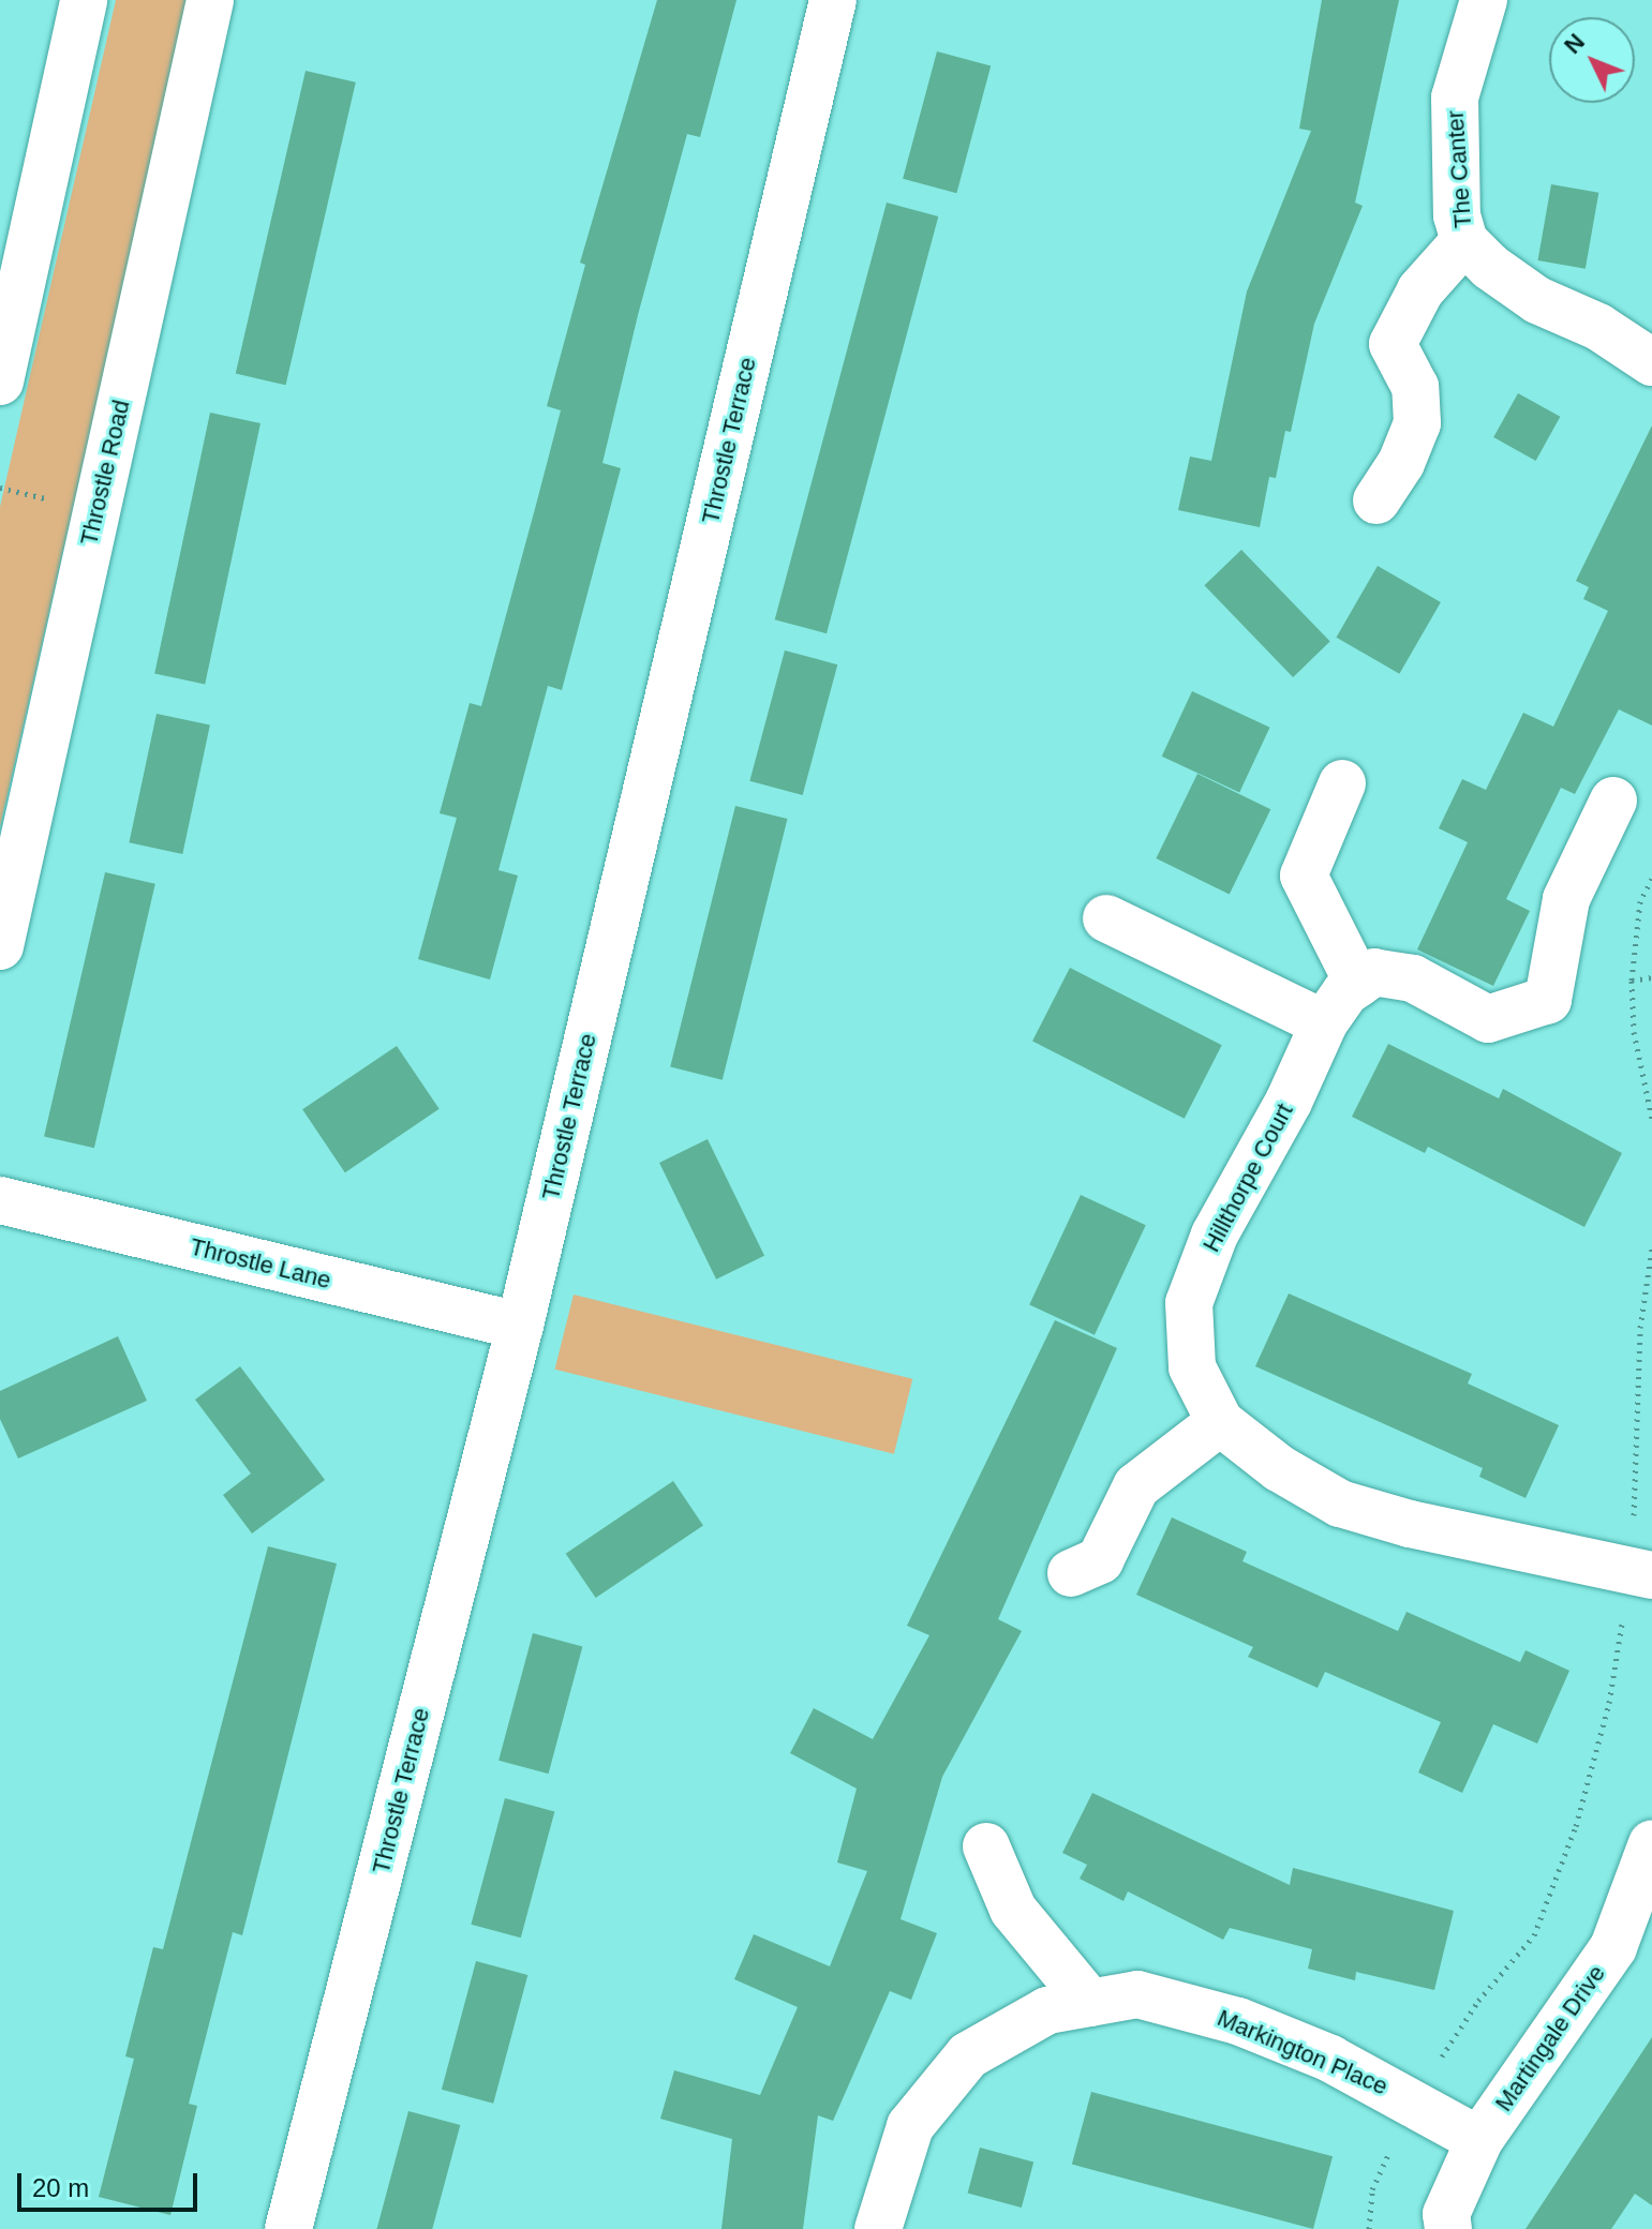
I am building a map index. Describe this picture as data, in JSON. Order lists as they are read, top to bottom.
{
  "streets": {
    "street": [
      "The Canter",
      "Throstle Terrace",
      "Throstle Road",
      "Hillthorpe Court",
      "Throstle Lane",
      "Martingale Drive",
      "Markington Place"
    ]
  },
  "crossings": [
    ["Throstle Terrace", "Throstle Lane"],
    ["Martingale Drive", "Markington Place"]
  ],
  "scale_bar": "20 m",
  "north": "top left"
}
